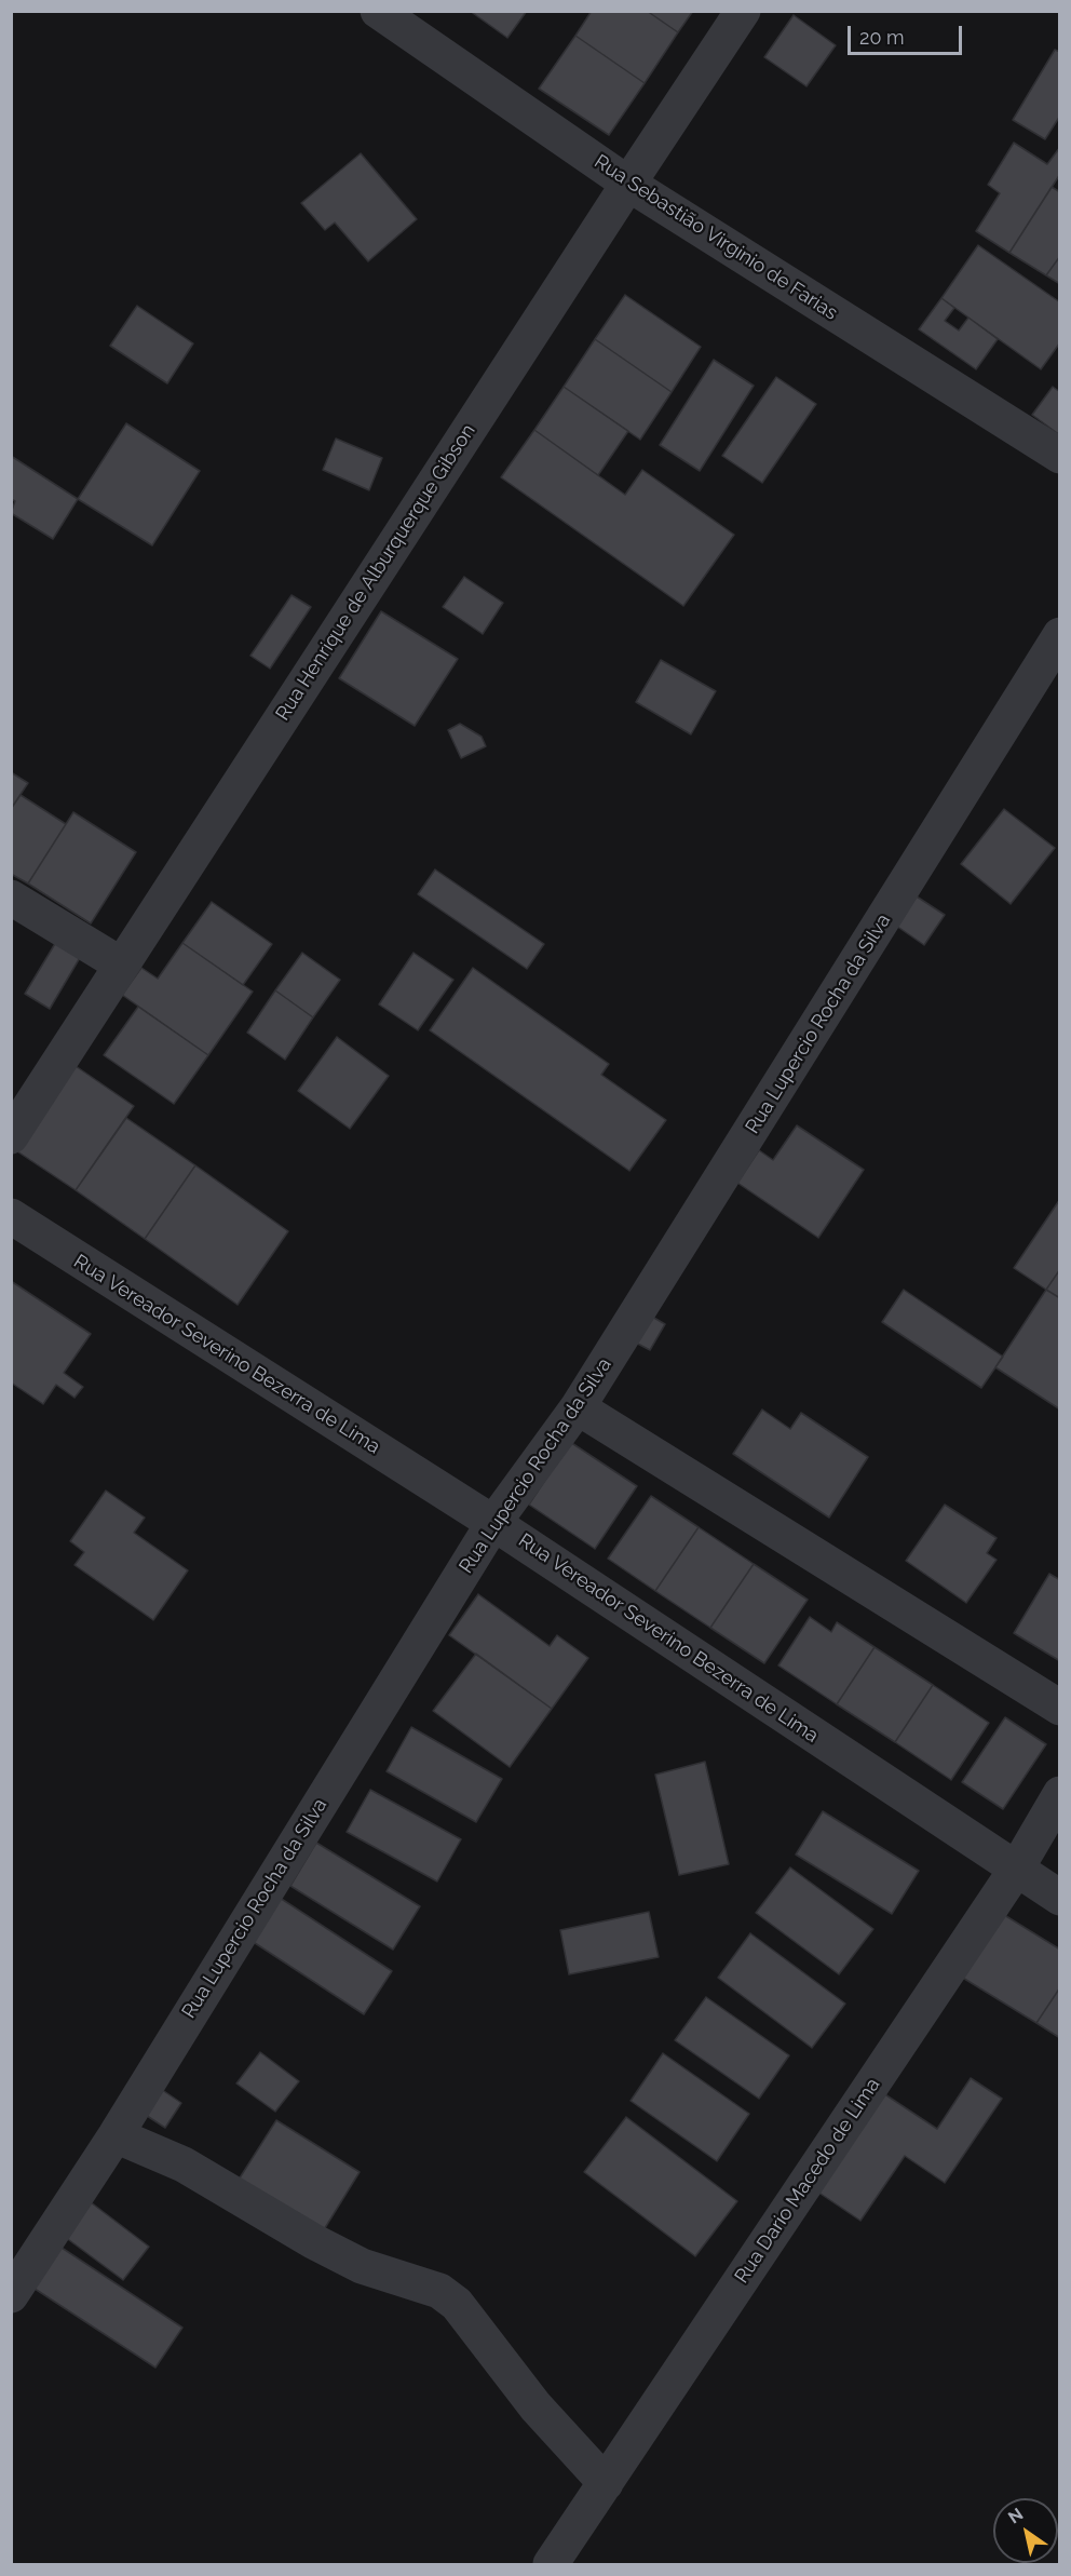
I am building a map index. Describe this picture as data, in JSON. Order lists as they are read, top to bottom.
{
  "streets": {
    "street": [
      "Rua Sebastião Virginio de Farias",
      "Rua Henrique de Alburquerque Gibson",
      "Rua Lupercio Rocha da Silva",
      "Rua Vereador Severino Bezerra de Lima",
      "Rua Dario Macedo de Lima"
    ]
  },
  "crossings": [
    ["Rua Sebastião Virginio de Farias", "Rua Henrique de Alburquerque Gibson"],
    ["Rua Lupercio Rocha da Silva", "Rua Vereador Severino Bezerra de Lima"],
    ["Rua Vereador Severino Bezerra de Lima", "Rua Dario Macedo de Lima"]
  ],
  "scale_bar": "20 m",
  "north": "top left"
}
